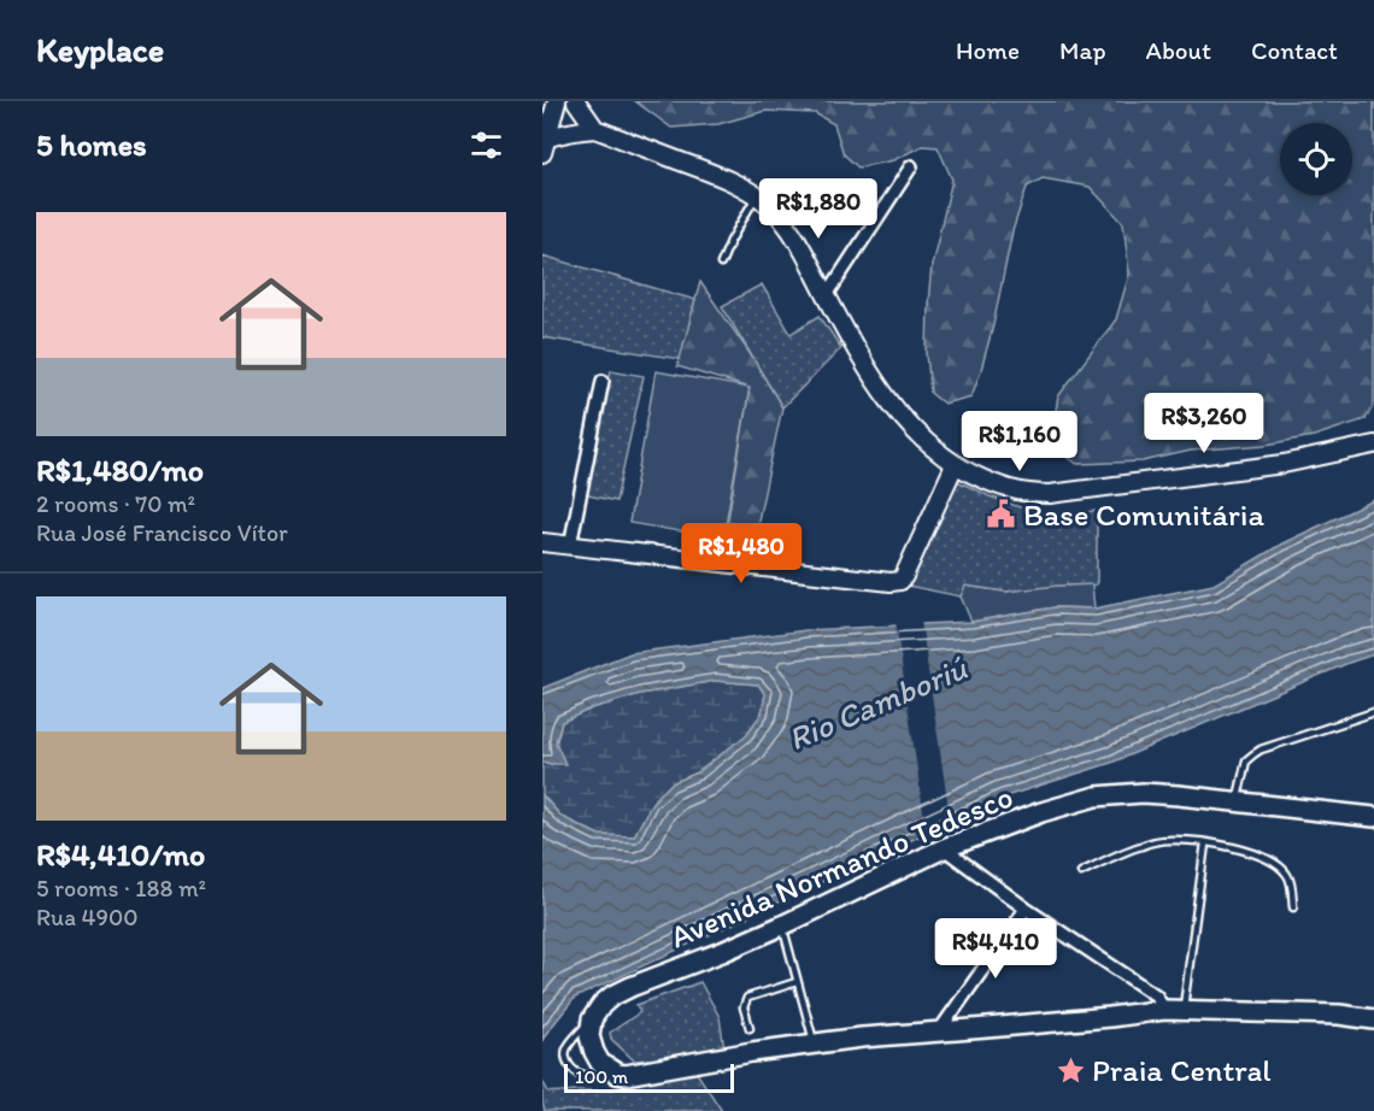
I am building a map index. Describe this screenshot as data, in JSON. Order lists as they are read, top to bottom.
{
  "streets": {
    "main road": ["Avenida Normando Tedesco"]
  },
  "water": ["Rio Camboriú"],
  "places": {
    "public building": ["Base Comunitária"],
    "place": ["Praia Central"]
  },
  "scale_bar": "100 m",
  "page": {
    "header": "Keyplace",
    "nav": [
      "Home",
      "Map",
      "About",
      "Contact"
    ],
    "heading": "5 homes",
    "price": [
      "R$1,880",
      "R$3,260",
      "R$1,160",
      "R$1,480",
      "R$4,410"
    ],
    "list": [
      {
        "name": "R$1,480/mo",
        "note": "2 rooms · 70 m² · Rua José Francisco Vítor"
      },
      {
        "name": "R$4,410/mo",
        "note": "5 rooms · 188 m² · Rua 4900"
      }
    ],
    "scale": "100 m"
  }
}
